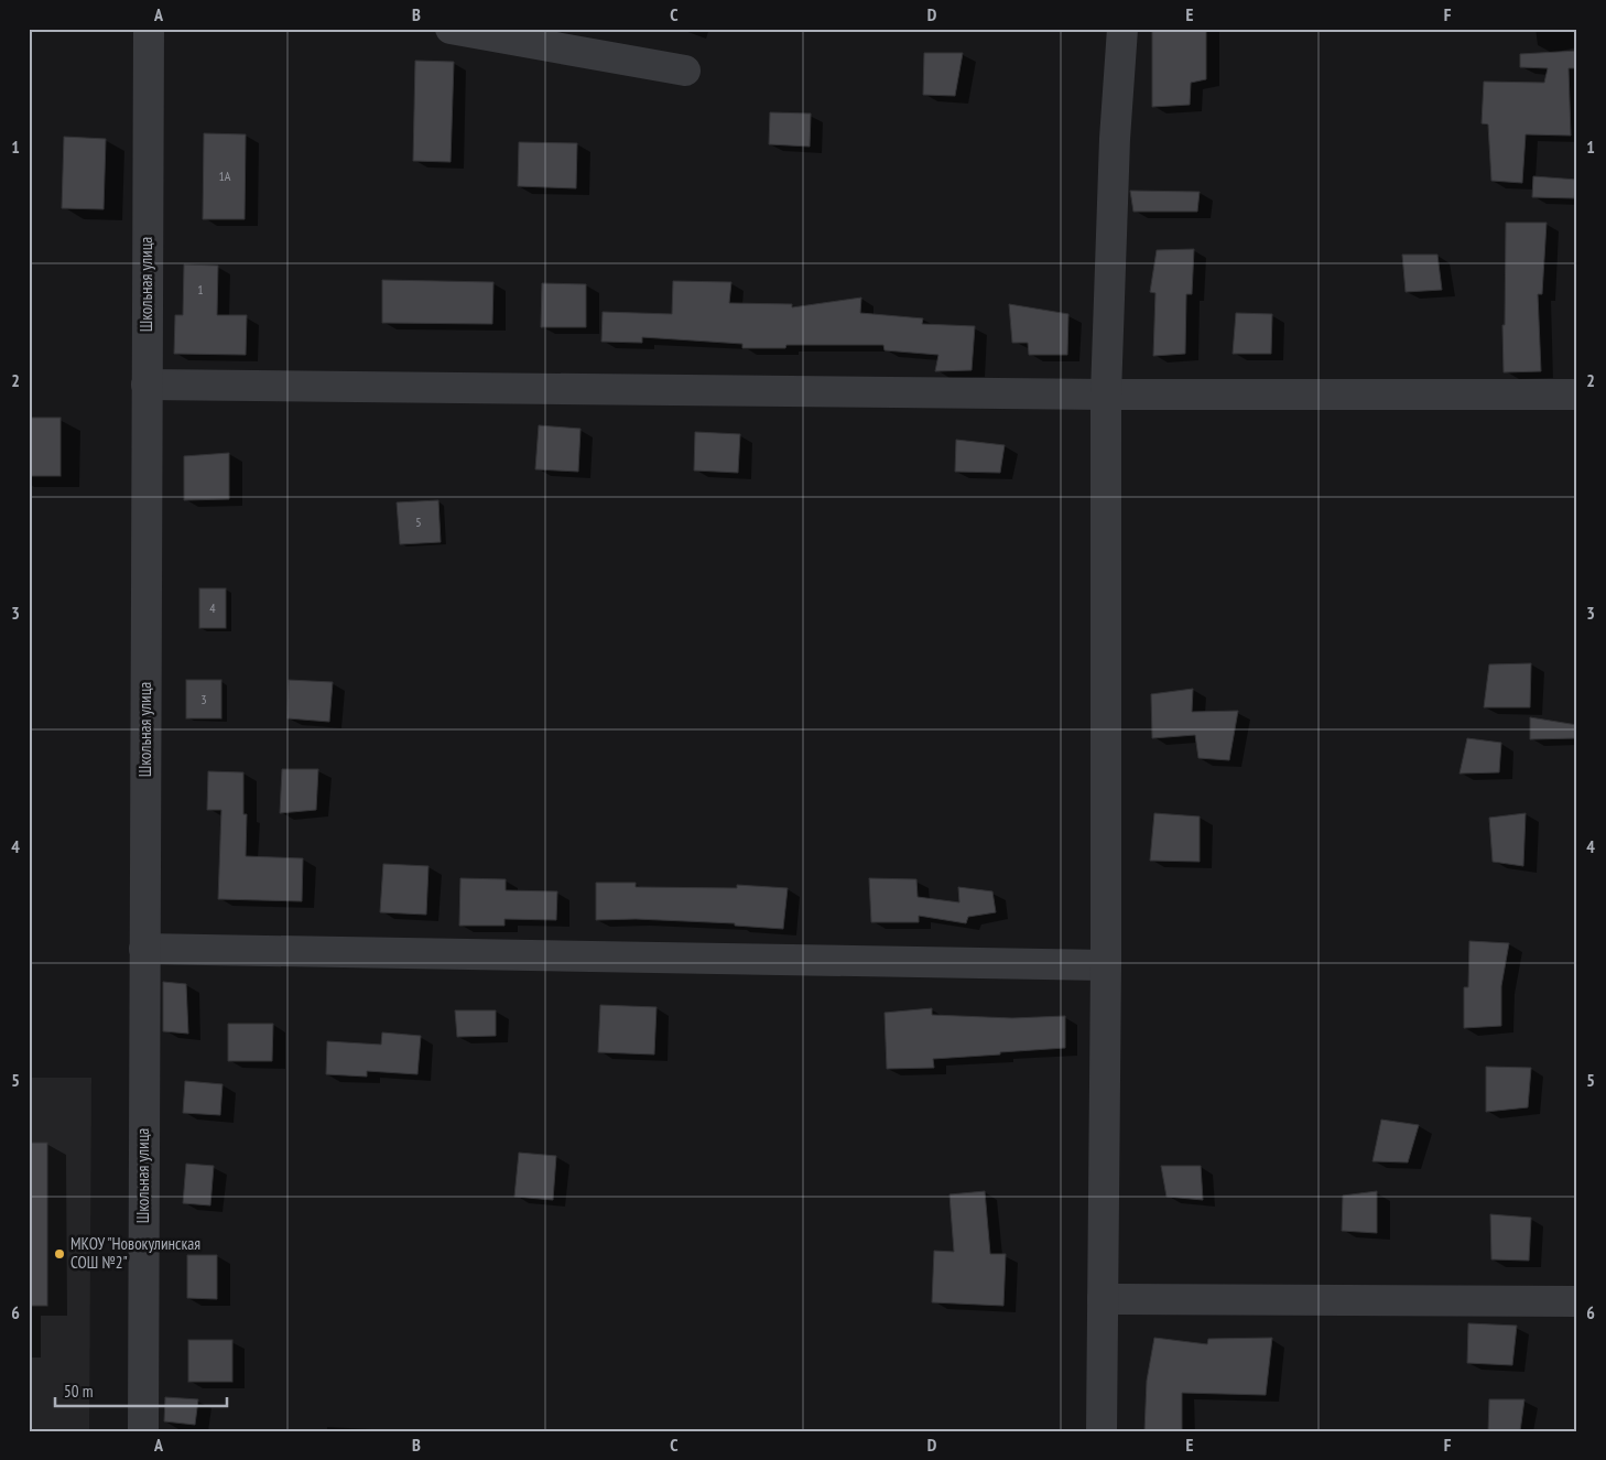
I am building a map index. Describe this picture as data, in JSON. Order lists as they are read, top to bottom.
{
  "streets": {
    "street": ["Школьная улица"]
  },
  "places": ["МКОУ \"Новокулинская СОШ №2\""],
  "house_numbers": [
    "1А",
    "1",
    "5",
    "4",
    "3"
  ],
  "scale_bar": "50 m",
  "grid": {
    "columns": [
      "A",
      "B",
      "C",
      "D",
      "E",
      "F"
    ],
    "rows": [
      "1",
      "2",
      "3",
      "4",
      "5",
      "6"
    ]
  }
}
